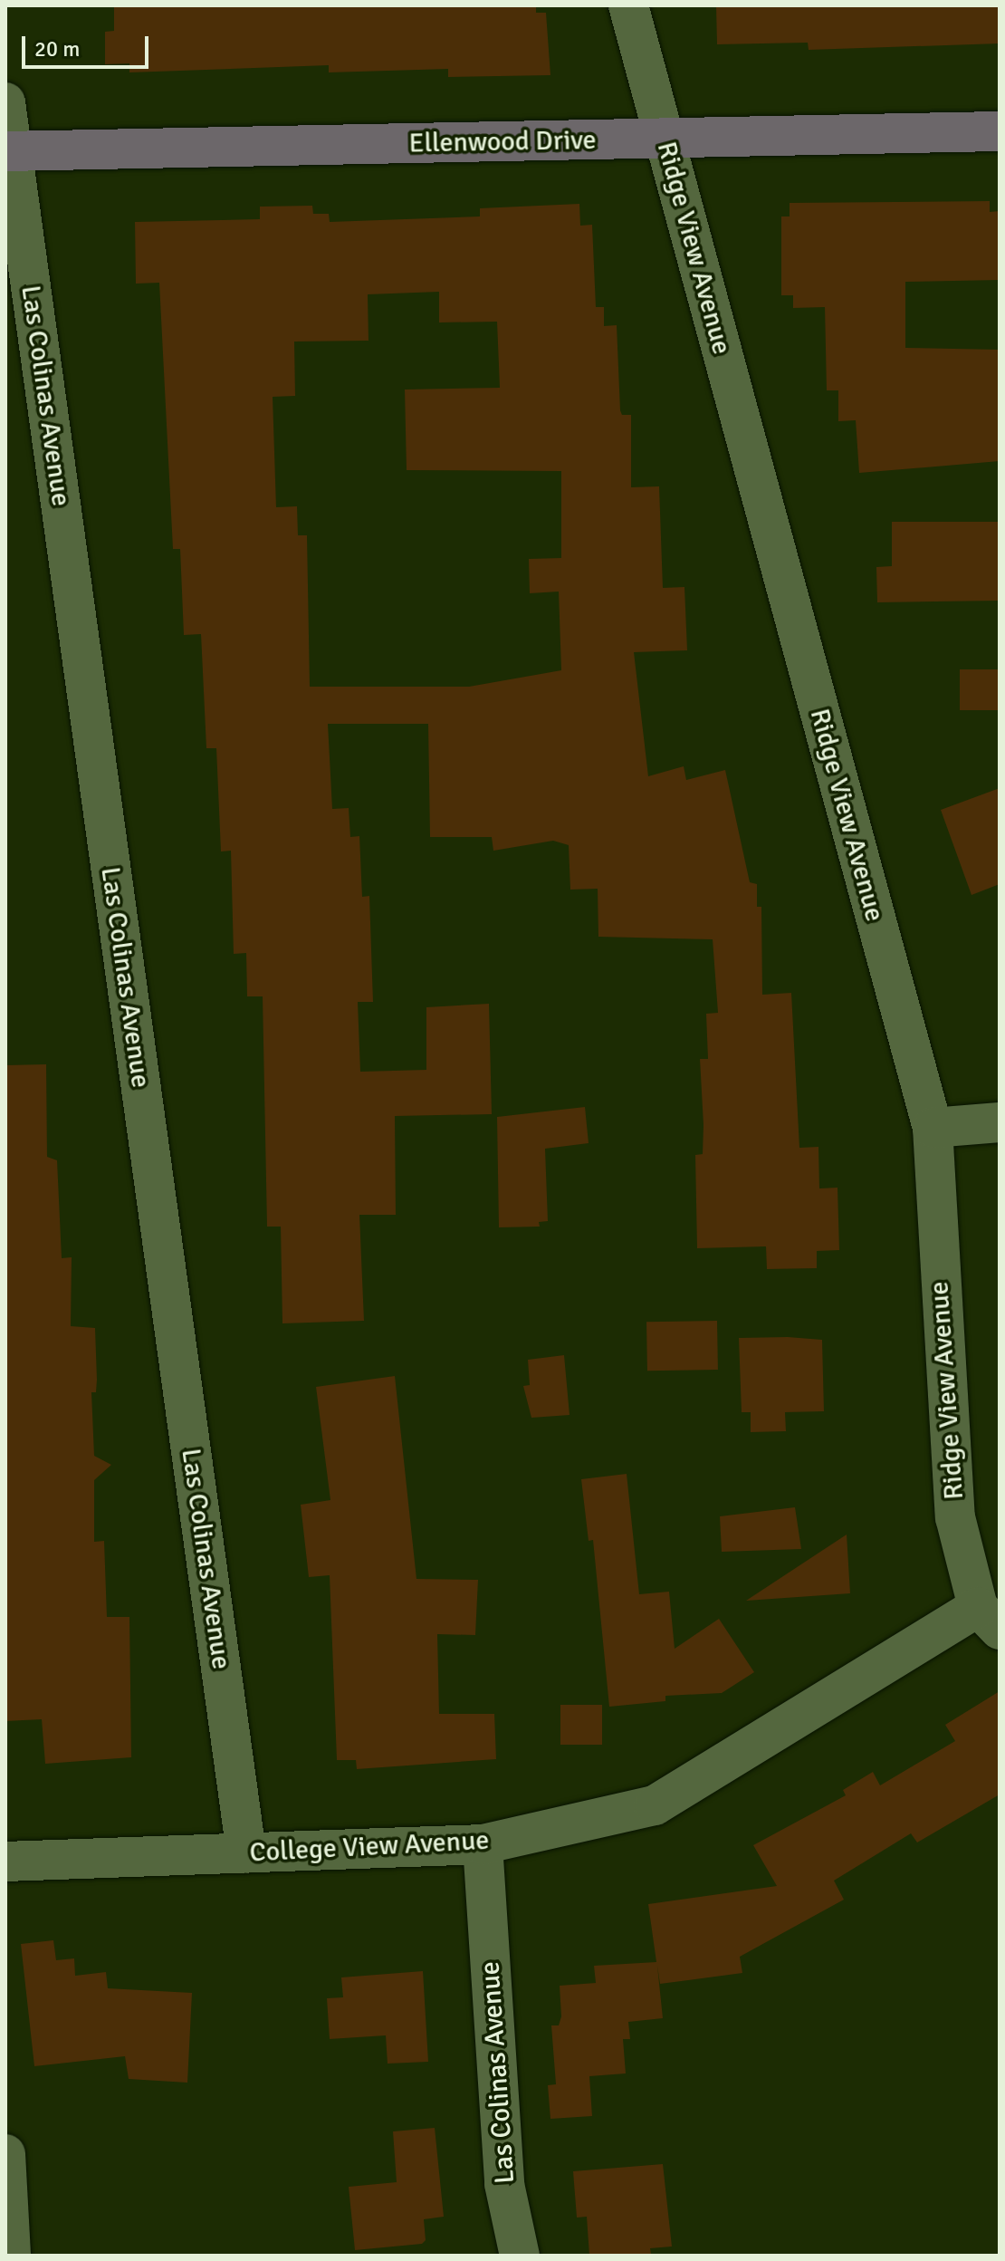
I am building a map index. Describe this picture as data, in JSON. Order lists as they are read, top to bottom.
{
  "streets": {
    "street": [
      "Ellenwood Drive",
      "Ridge View Avenue",
      "Las Colinas Avenue",
      "College View Avenue"
    ]
  },
  "crossings": [
    ["Ellenwood Drive", "Ridge View Avenue"],
    ["Ellenwood Drive", "Las Colinas Avenue"],
    ["Ridge View Avenue", "College View Avenue"],
    ["Las Colinas Avenue", "College View Avenue"]
  ],
  "scale_bar": "20 m"
}
